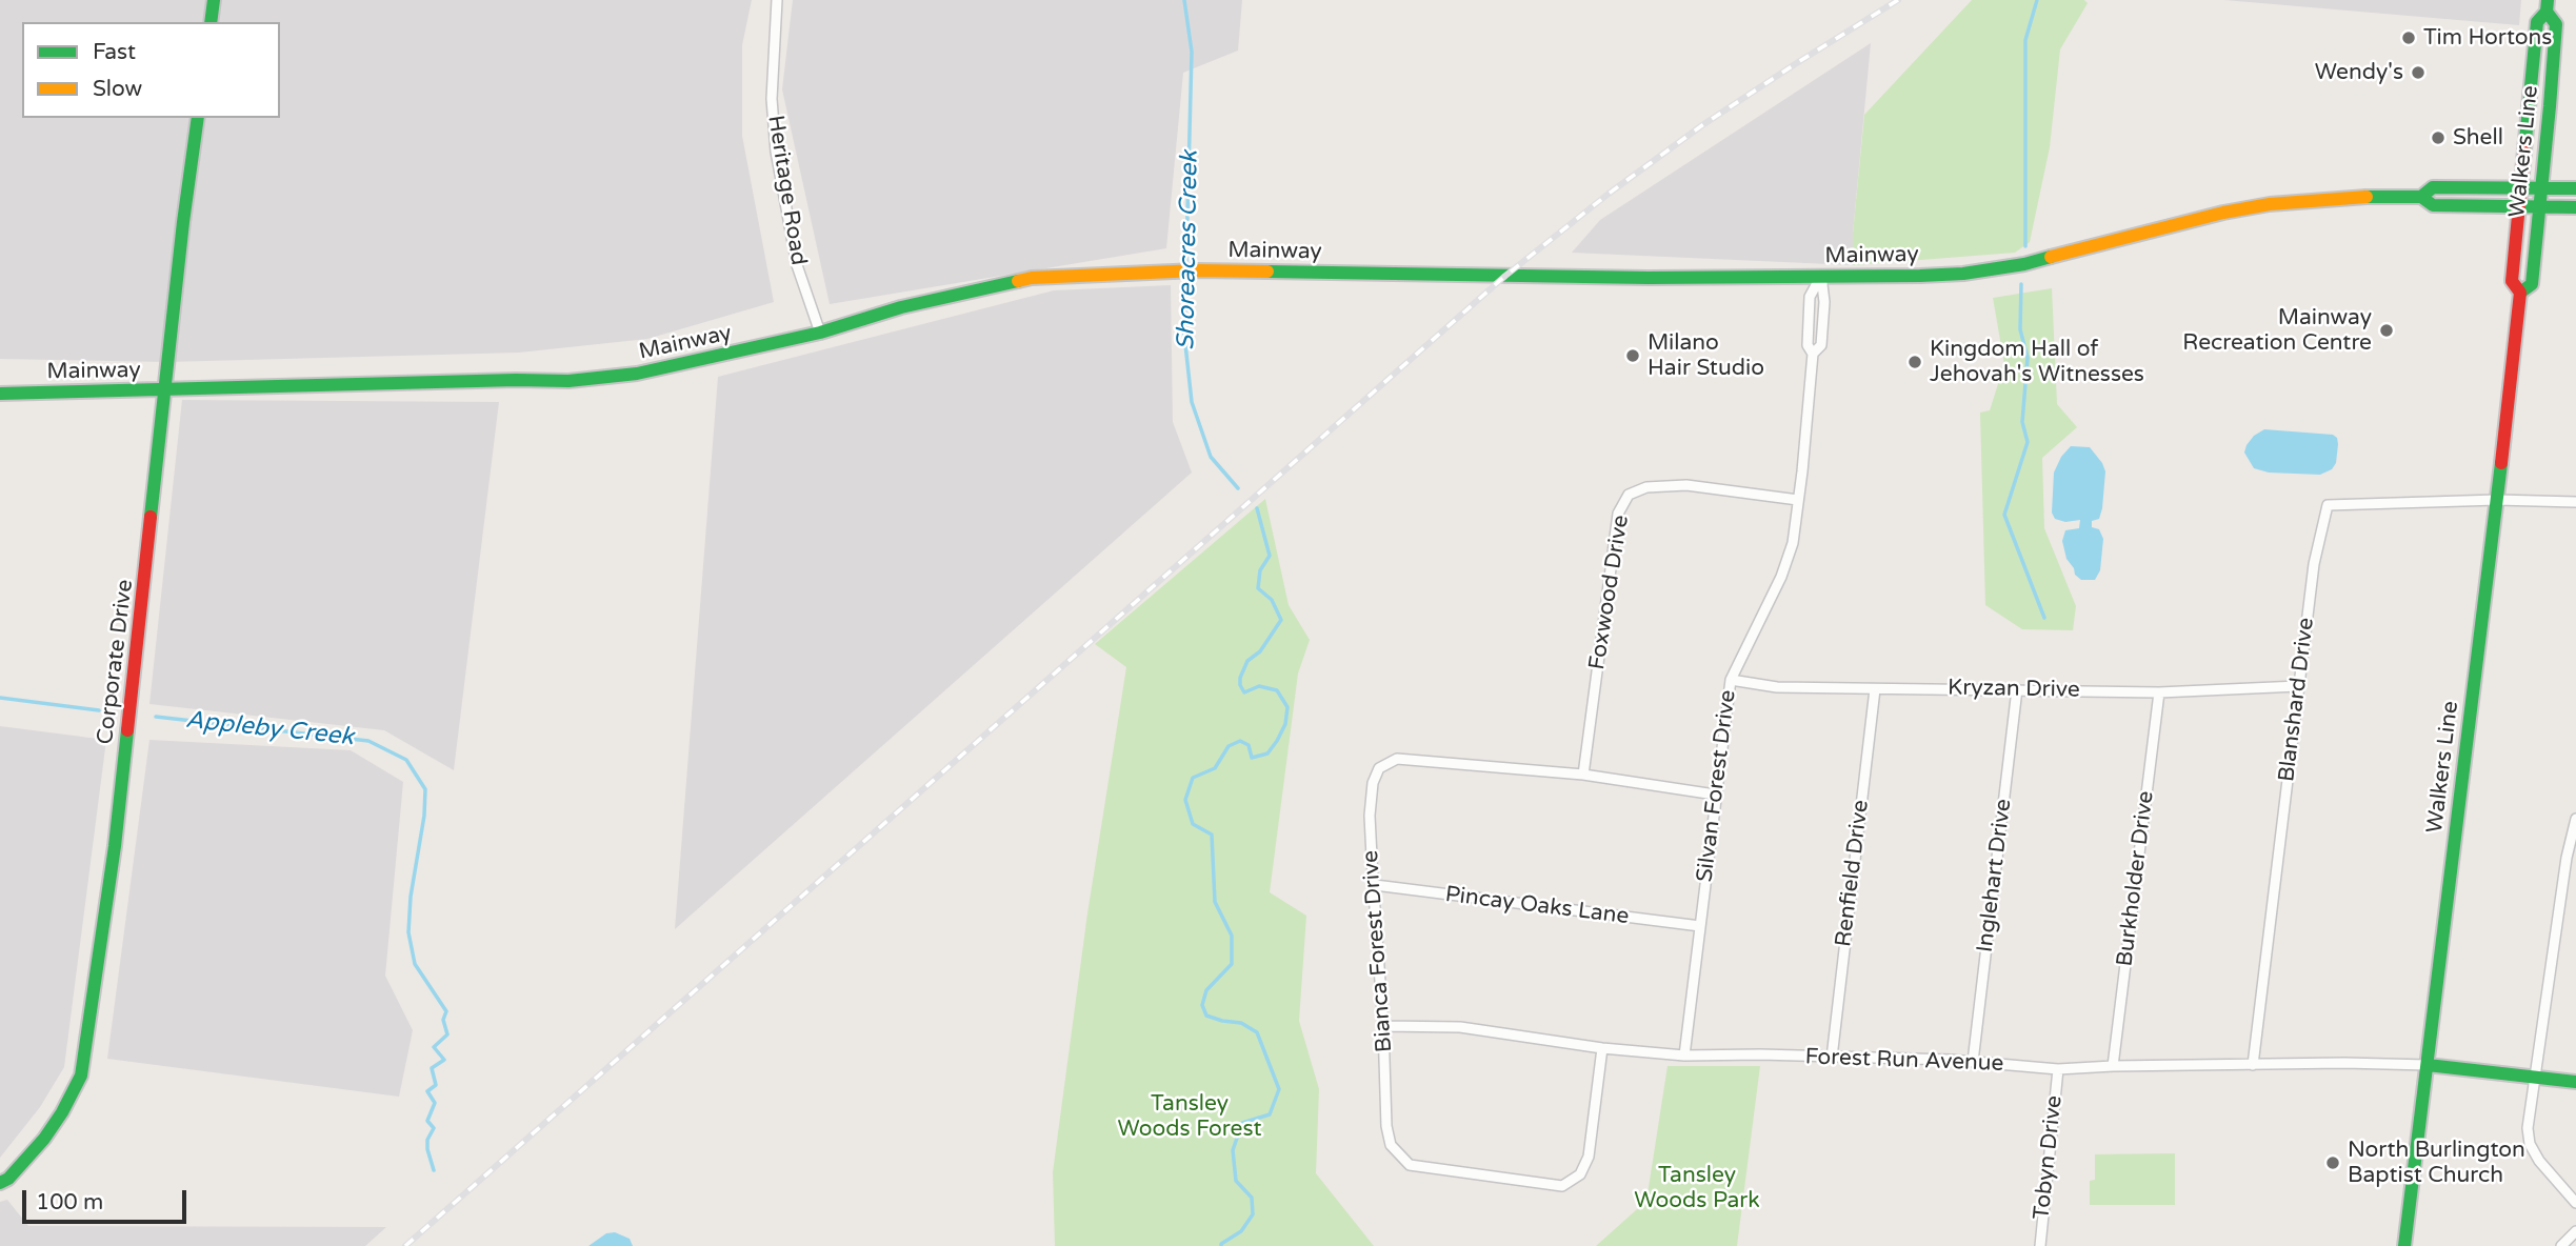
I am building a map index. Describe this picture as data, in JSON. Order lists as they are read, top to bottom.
{
  "streets": {
    "street": [
      "Walkers Line",
      "Heritage Road",
      "Mainway",
      "Foxwood Drive",
      "Corporate Drive",
      "Kryzan Drive",
      "Blanshard Drive",
      "Silvan Forest Drive",
      "Renfield Drive",
      "Inglehart Drive",
      "Burkholder Drive",
      "Pincay Oaks Lane",
      "Bianca Forest Drive",
      "Forest Run Avenue",
      "Tobyn Drive"
    ]
  },
  "crossings": [
    ["Walkers Line", "Mainway"],
    ["Walkers Line", "Blanshard Drive"],
    ["Walkers Line", "Forest Run Avenue"],
    ["Heritage Road", "Mainway"],
    ["Mainway", "Corporate Drive"],
    ["Mainway", "Silvan Forest Drive"],
    ["Foxwood Drive", "Silvan Forest Drive"],
    ["Foxwood Drive", "Bianca Forest Drive"],
    ["Kryzan Drive", "Blanshard Drive"],
    ["Kryzan Drive", "Silvan Forest Drive"],
    ["Kryzan Drive", "Renfield Drive"],
    ["Kryzan Drive", "Inglehart Drive"],
    ["Kryzan Drive", "Burkholder Drive"],
    ["Blanshard Drive", "Forest Run Avenue"],
    ["Silvan Forest Drive", "Pincay Oaks Lane"],
    ["Silvan Forest Drive", "Bianca Forest Drive"],
    ["Silvan Forest Drive", "Forest Run Avenue"],
    ["Renfield Drive", "Forest Run Avenue"],
    ["Inglehart Drive", "Forest Run Avenue"],
    ["Burkholder Drive", "Forest Run Avenue"],
    ["Pincay Oaks Lane", "Bianca Forest Drive"],
    ["Bianca Forest Drive", "Forest Run Avenue"],
    ["Forest Run Avenue", "Tobyn Drive"]
  ],
  "water": ["Shoreacres Creek", "Appleby Creek"],
  "parks": ["Tansley Woods Forest", "Tansley Woods Park"],
  "places": [
    "Tim Hortons",
    "Wendy's",
    "Shell",
    "Mainway Recreation Centre",
    "Milano Hair Studio",
    "Kingdom Hall of Jehovah's Witnesses",
    "North Burlington Baptist Church"
  ],
  "legend": ["Fast", "Slow"],
  "scale_bar": "100 m"
}
